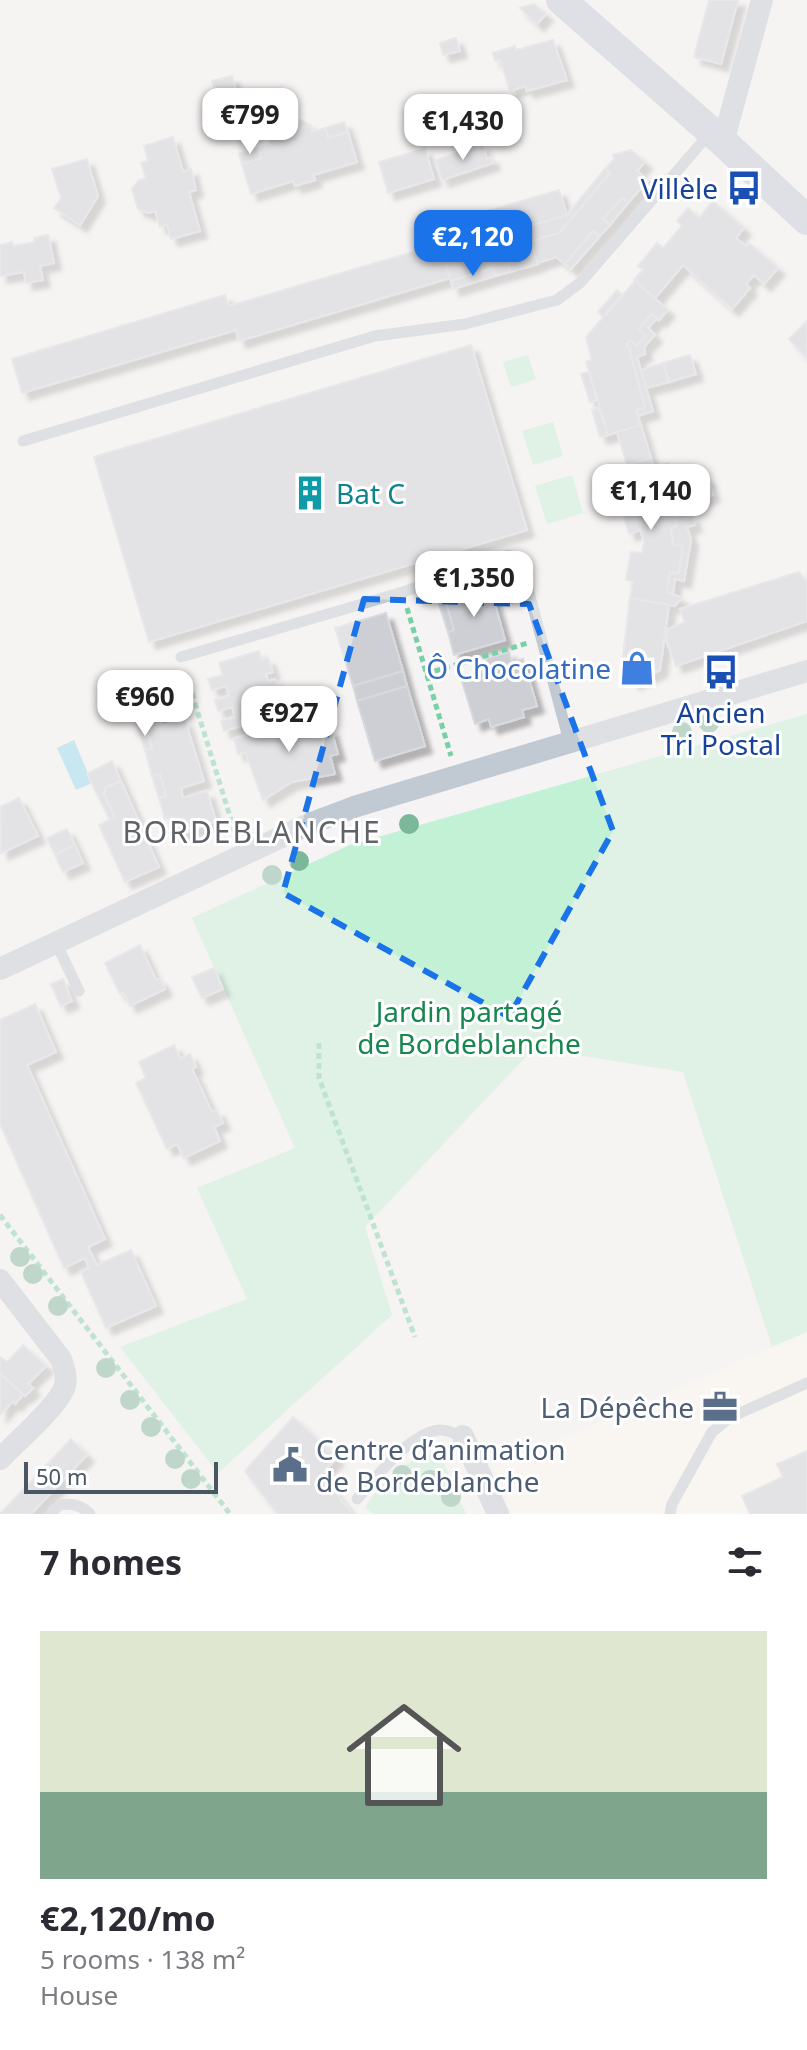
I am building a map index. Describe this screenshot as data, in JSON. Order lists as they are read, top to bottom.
{
  "districts": ["BORDEBLANCHE"],
  "parks": ["Jardin partagé de Bordeblanche"],
  "places": {
    "bus stop": ["Villèle", "Ancien Tri Postal"],
    "building": ["Bat C"],
    "shop": ["Ô Chocolatine"],
    "office": ["La Dépêche"],
    "public building": ["Centre d’animation de Bordeblanche"]
  },
  "scale_bar": "50 m",
  "page": {
    "price": [
      "€799",
      "€1,430",
      "€2,120",
      "€1,140",
      "€1,350",
      "€960",
      "€927"
    ],
    "scale": "50 m",
    "heading": "7 homes",
    "list": [
      {
        "name": "€2,120/mo",
        "note": "5 rooms · 138 m² · House"
      }
    ]
  }
}
